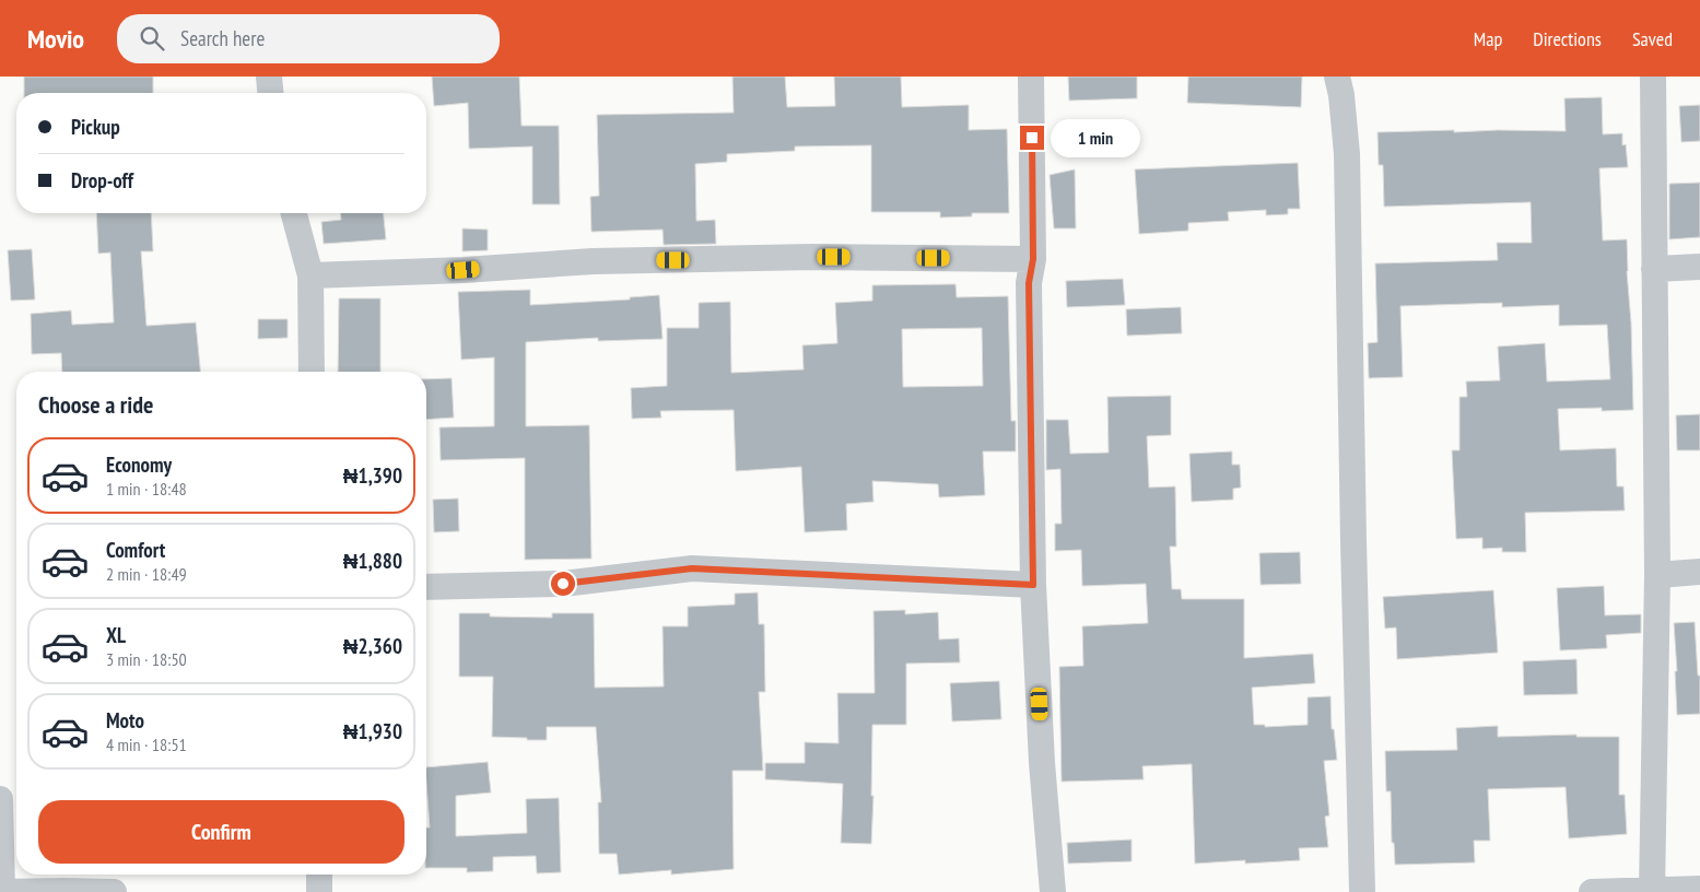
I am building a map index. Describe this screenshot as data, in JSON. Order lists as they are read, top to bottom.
{
  "page": {
    "header": "Movio",
    "search": "Search here",
    "nav": ["Map", "Directions", "Saved"],
    "banner": ["Pickup", "Drop-off"],
    "bubble": "1 min",
    "heading": "Choose a ride",
    "list": [
      {
        "name": "Economy",
        "note": "1 min · 18:48",
        "value": "₦1,390"
      },
      {
        "name": "Comfort",
        "note": "2 min · 18:49",
        "value": "₦1,880"
      },
      {
        "name": "XL",
        "note": "3 min · 18:50",
        "value": "₦2,360"
      },
      {
        "name": "Moto",
        "note": "4 min · 18:51",
        "value": "₦1,930"
      }
    ],
    "buttons": "Confirm"
  }
}
